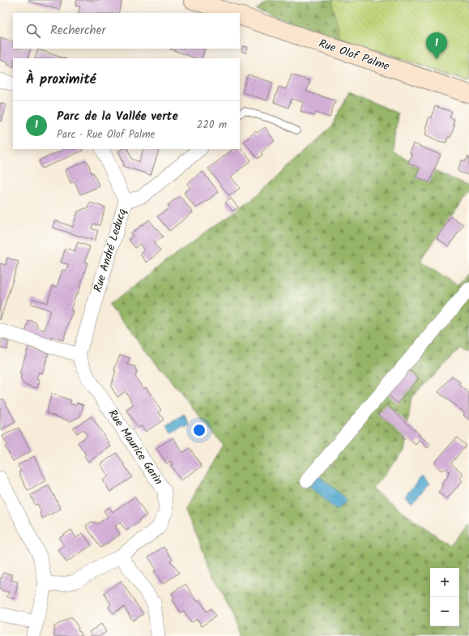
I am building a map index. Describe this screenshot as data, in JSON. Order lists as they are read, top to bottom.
{
  "streets": {
    "main road": ["Rue Olof Palme"],
    "street": ["Rue André Leducq", "Rue Maurice Garin"]
  },
  "crossings": [
    ["Rue André Leducq", "Rue Maurice Garin"]
  ],
  "page": {
    "search": "Rechercher",
    "pins": "1",
    "heading": "À proximité",
    "list": [
      {
        "mark": "1",
        "name": "Parc de la Vallée verte",
        "note": "Parc · Rue Olof Palme",
        "value": "220 m"
      }
    ],
    "map_buttons": ["+", "−"]
  }
}
